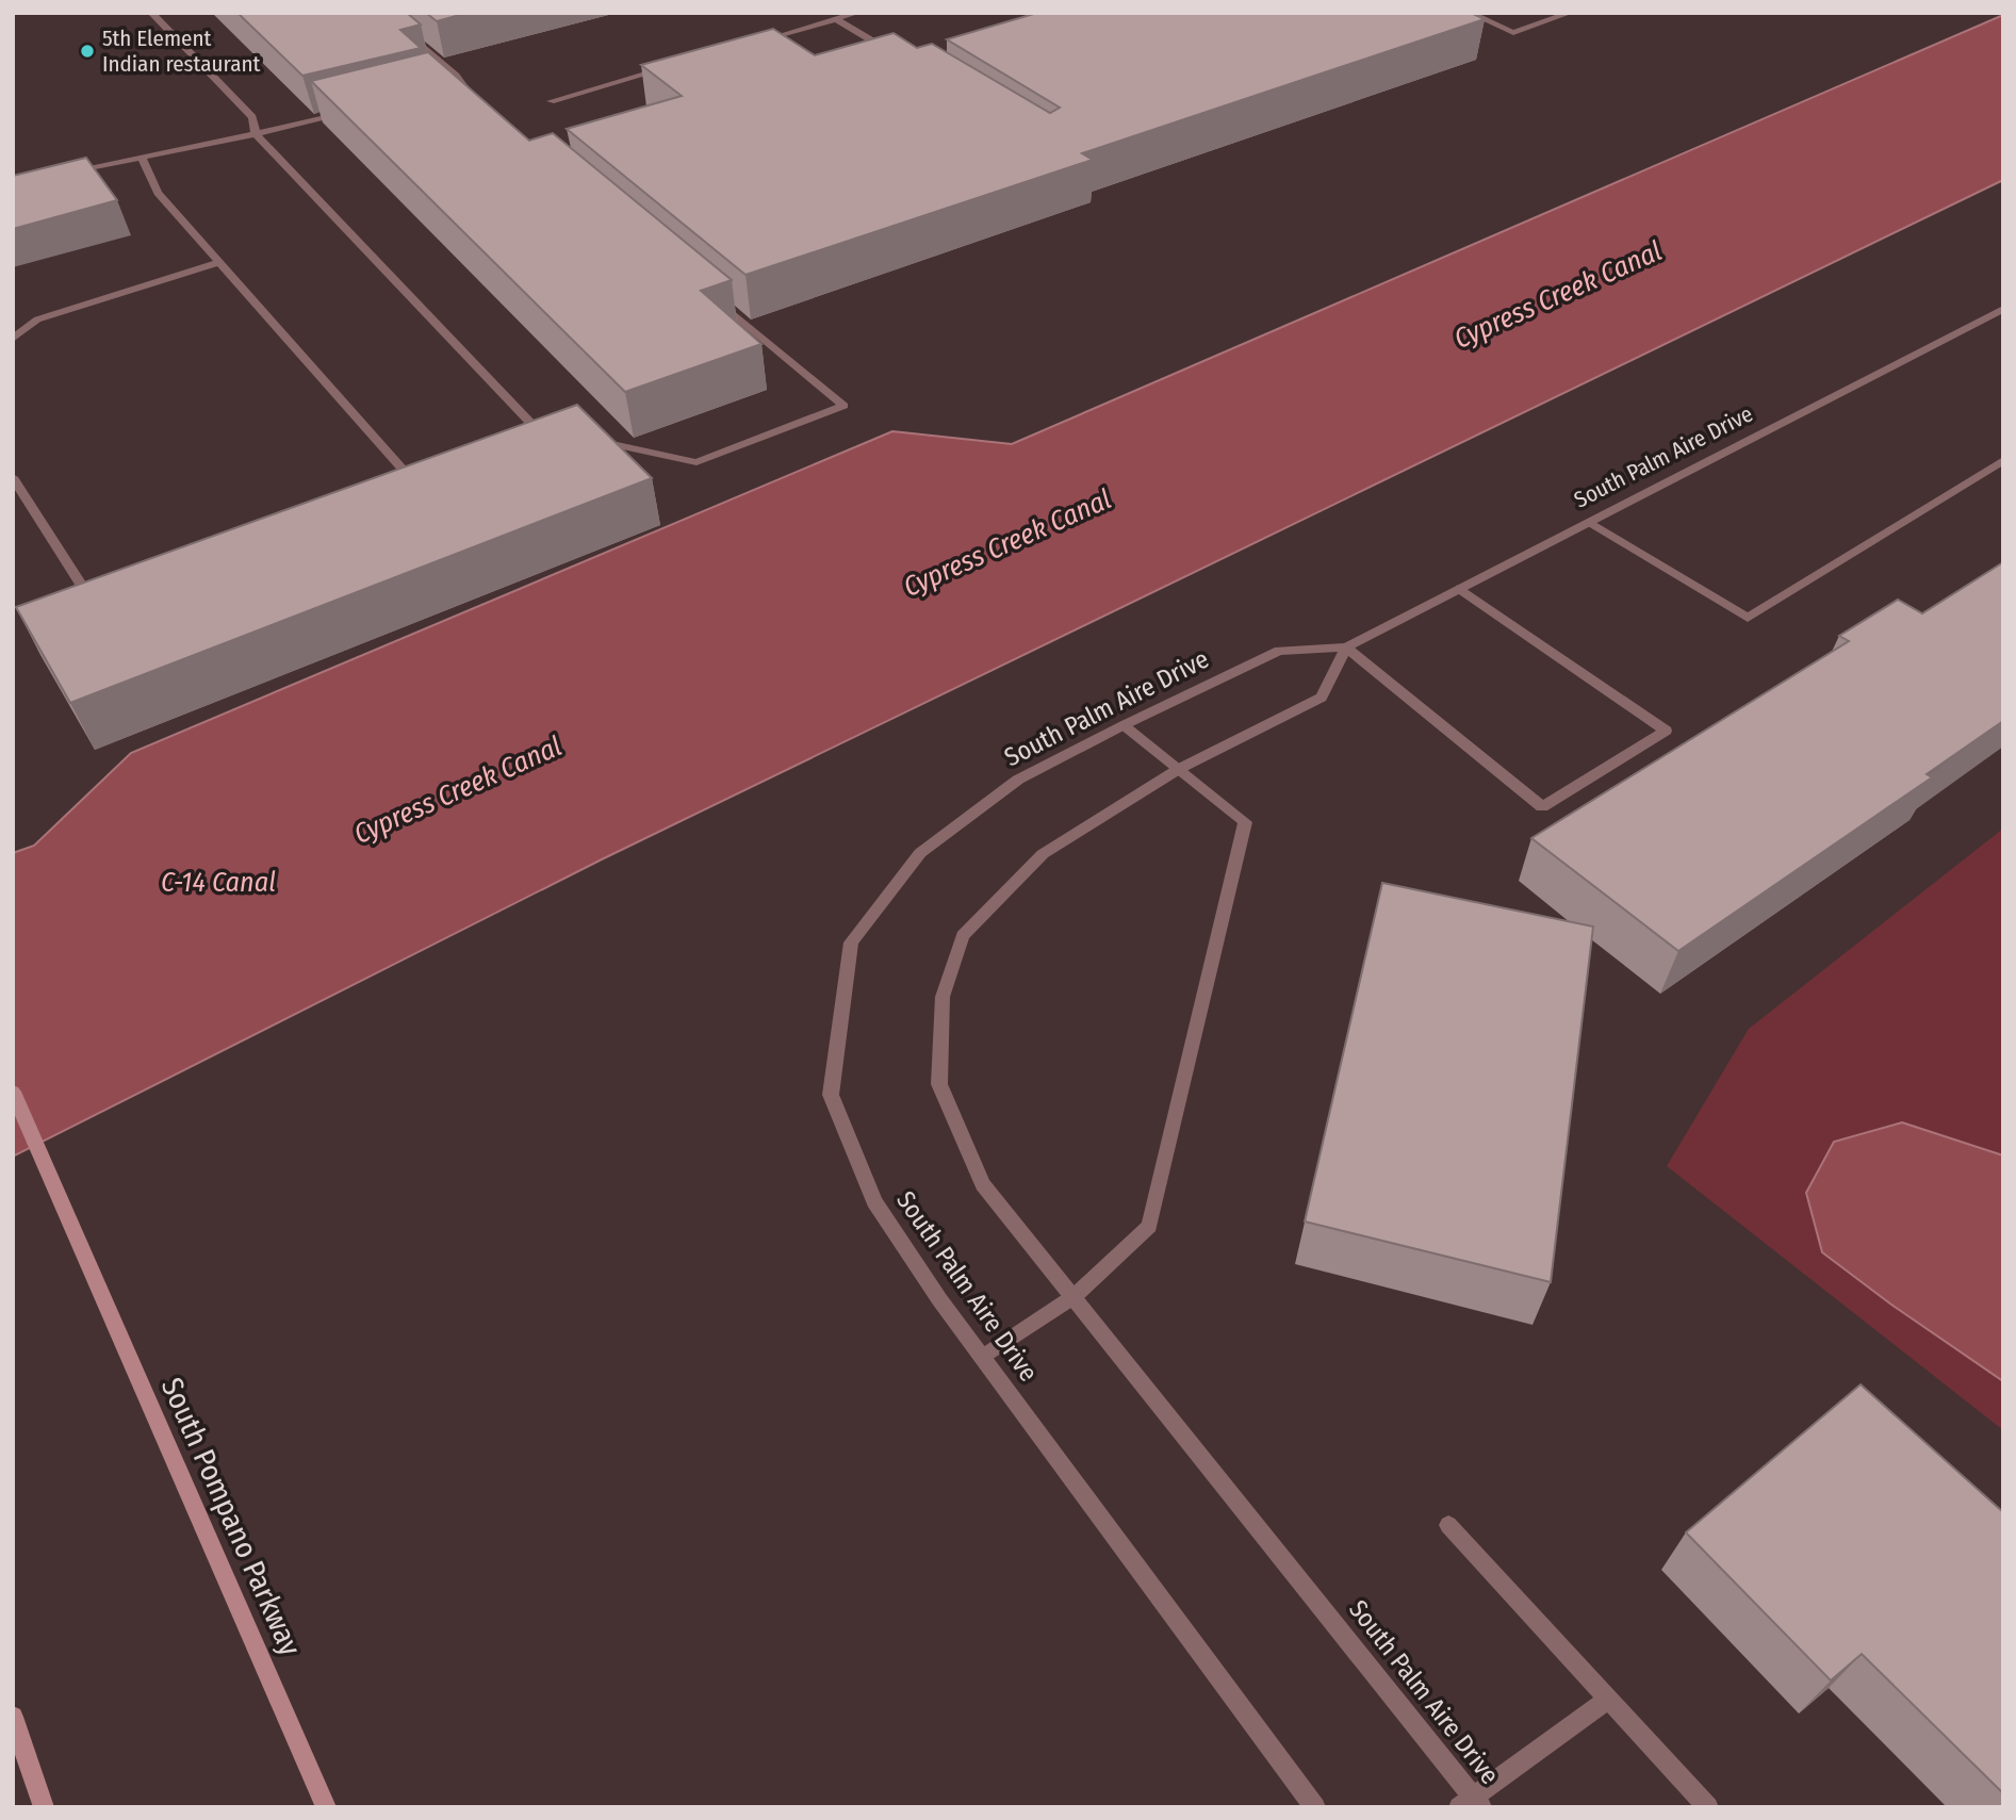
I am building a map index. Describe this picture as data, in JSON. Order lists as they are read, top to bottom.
{
  "streets": {
    "main road": ["South Pompano Parkway"],
    "street": ["South Palm Aire Drive"]
  },
  "water": ["Cypress Creek Canal", "C-14 Canal"],
  "places": ["5th Element Indian restaurant"]
}
